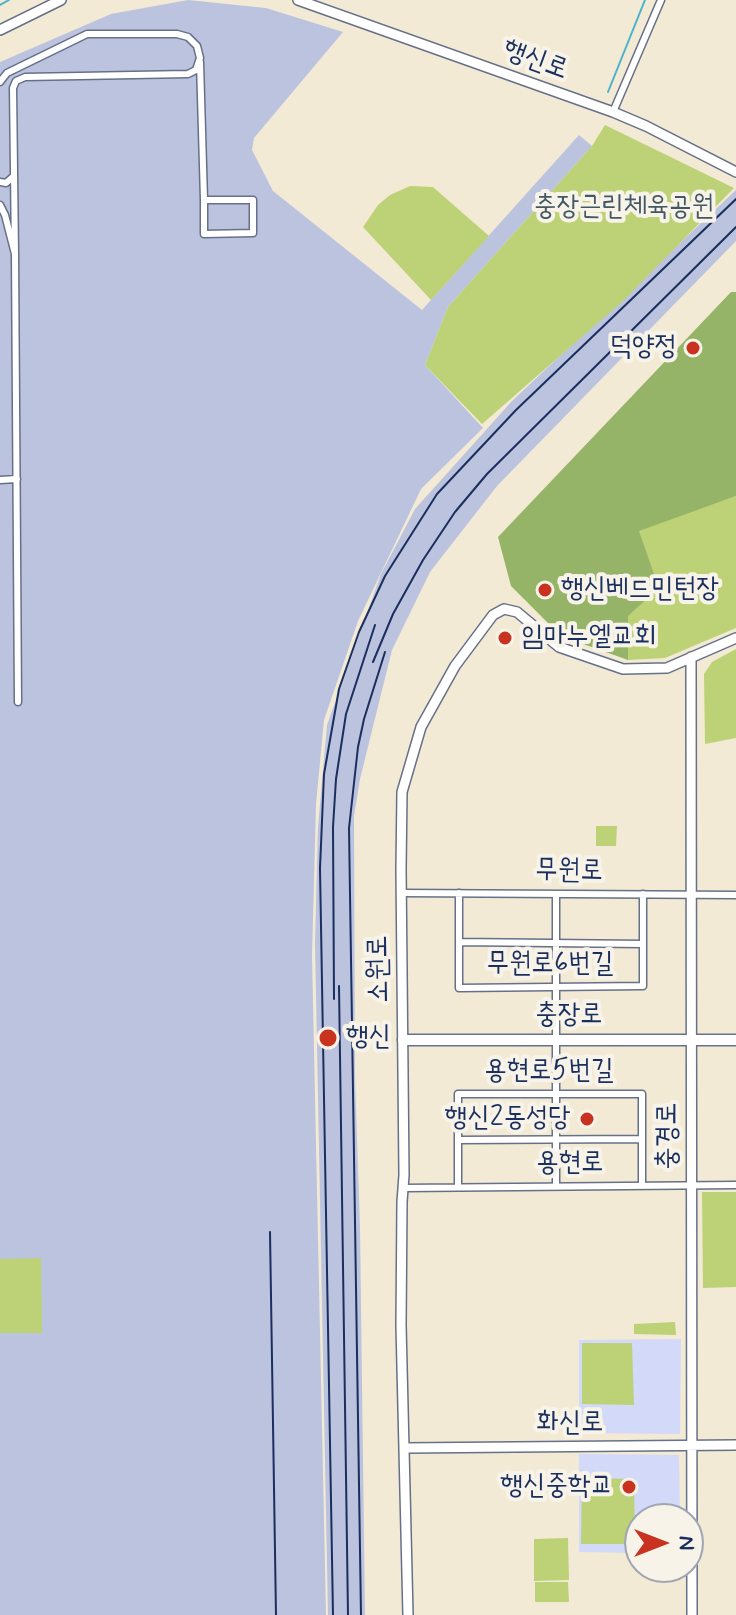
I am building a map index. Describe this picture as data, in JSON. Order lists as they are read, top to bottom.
{
  "streets": {
    "main road": [
      "행신로",
      "소원로",
      "충장로",
      "충경로",
      "화신로"
    ],
    "street": [
      "무원로",
      "무원로6번길",
      "용현로5번길",
      "용현로"
    ]
  },
  "crossings": [
    ["무원로", "무원로6번길"],
    ["무원로", "소원로"],
    ["무원로", "충경로"],
    ["소원로", "충장로"],
    ["소원로", "충경로"],
    ["소원로", "용현로"],
    ["소원로", "화신로"],
    ["충장로", "충경로"],
    ["용현로5번길", "용현로"],
    ["충경로", "용현로"],
    ["충경로", "화신로"]
  ],
  "parks": ["충장근린체육공원"],
  "places": [
    "덕양정",
    "행신베드민턴장",
    "임마누엘교회",
    "행신",
    "행신2동성당",
    "행신중학교"
  ],
  "north": "right"
}
